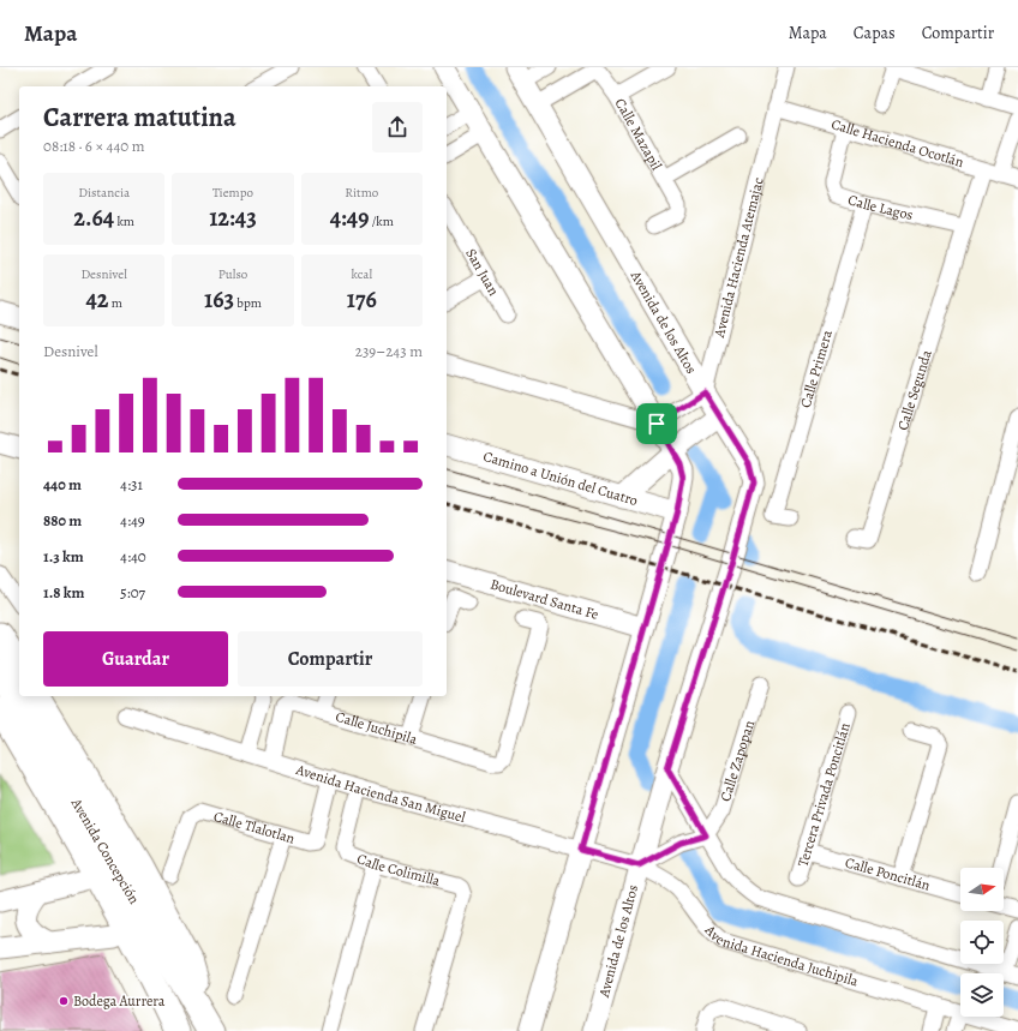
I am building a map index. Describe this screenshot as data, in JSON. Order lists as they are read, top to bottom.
{
  "streets": {
    "main road": ["Avenida Concepción"],
    "street": [
      "Calle Mazapil",
      "Calle Hacienda Ocotlán",
      "Calle Lagos",
      "Avenida Hacienda Atemajac",
      "San Juan",
      "Avenida de los Altos",
      "Calle Primera",
      "Calle Segunda",
      "Camino a Unión del Cuatro",
      "Boulevard Santa Fe",
      "Calle Juchipila",
      "Calle Zapopan",
      "Avenida Hacienda San Miguel",
      "Tercera Privada Poncitlán",
      "Calle Tlalotlan",
      "Calle Colimilla",
      "Calle Poncitlán",
      "Avenida Hacienda Juchipila"
    ]
  },
  "crossings": [
    ["Calle Mazapil", "Avenida de los Altos"],
    ["Calle Hacienda Ocotlán", "Calle Lagos"],
    ["Calle Hacienda Ocotlán", "Avenida Hacienda Atemajac"],
    ["Calle Lagos", "Calle Primera"],
    ["Calle Lagos", "Calle Segunda"],
    ["Avenida Hacienda Atemajac", "Avenida de los Altos"],
    ["Avenida de los Altos", "Avenida Hacienda San Miguel"],
    ["Avenida de los Altos", "Avenida Hacienda Juchipila"],
    ["Calle Juchipila", "Avenida Hacienda San Miguel"],
    ["Avenida Hacienda San Miguel", "Calle Tlalotlan"],
    ["Avenida Hacienda San Miguel", "Calle Colimilla"],
    ["Avenida Hacienda San Miguel", "Avenida Hacienda Juchipila"],
    ["Tercera Privada Poncitlán", "Calle Poncitlán"]
  ],
  "places": ["Bodega Aurrera"],
  "north": "right",
  "page": {
    "header": "Mapa",
    "nav": ["Mapa", "Capas", "Compartir"],
    "heading": ["Carrera matutina", "08:18 · 6 × 440 m"],
    "stats": [
      ["Distancia", "2.64 km"],
      ["Tiempo", "12:43"],
      ["Ritmo", "4:49 /km"],
      ["Desnivel", "42 m"],
      ["Pulso", "163 bpm"],
      ["kcal", "176"]
    ],
    "chart": ["Desnivel", "239–243 m"],
    "list": [
      {
        "name": "440 m",
        "note": "4:31"
      },
      {
        "name": "880 m",
        "note": "4:49"
      },
      {
        "name": "1.3 km",
        "note": "4:40"
      },
      {
        "name": "1.8 km",
        "note": "5:07"
      }
    ],
    "buttons": ["Guardar", "Compartir"]
  }
}
